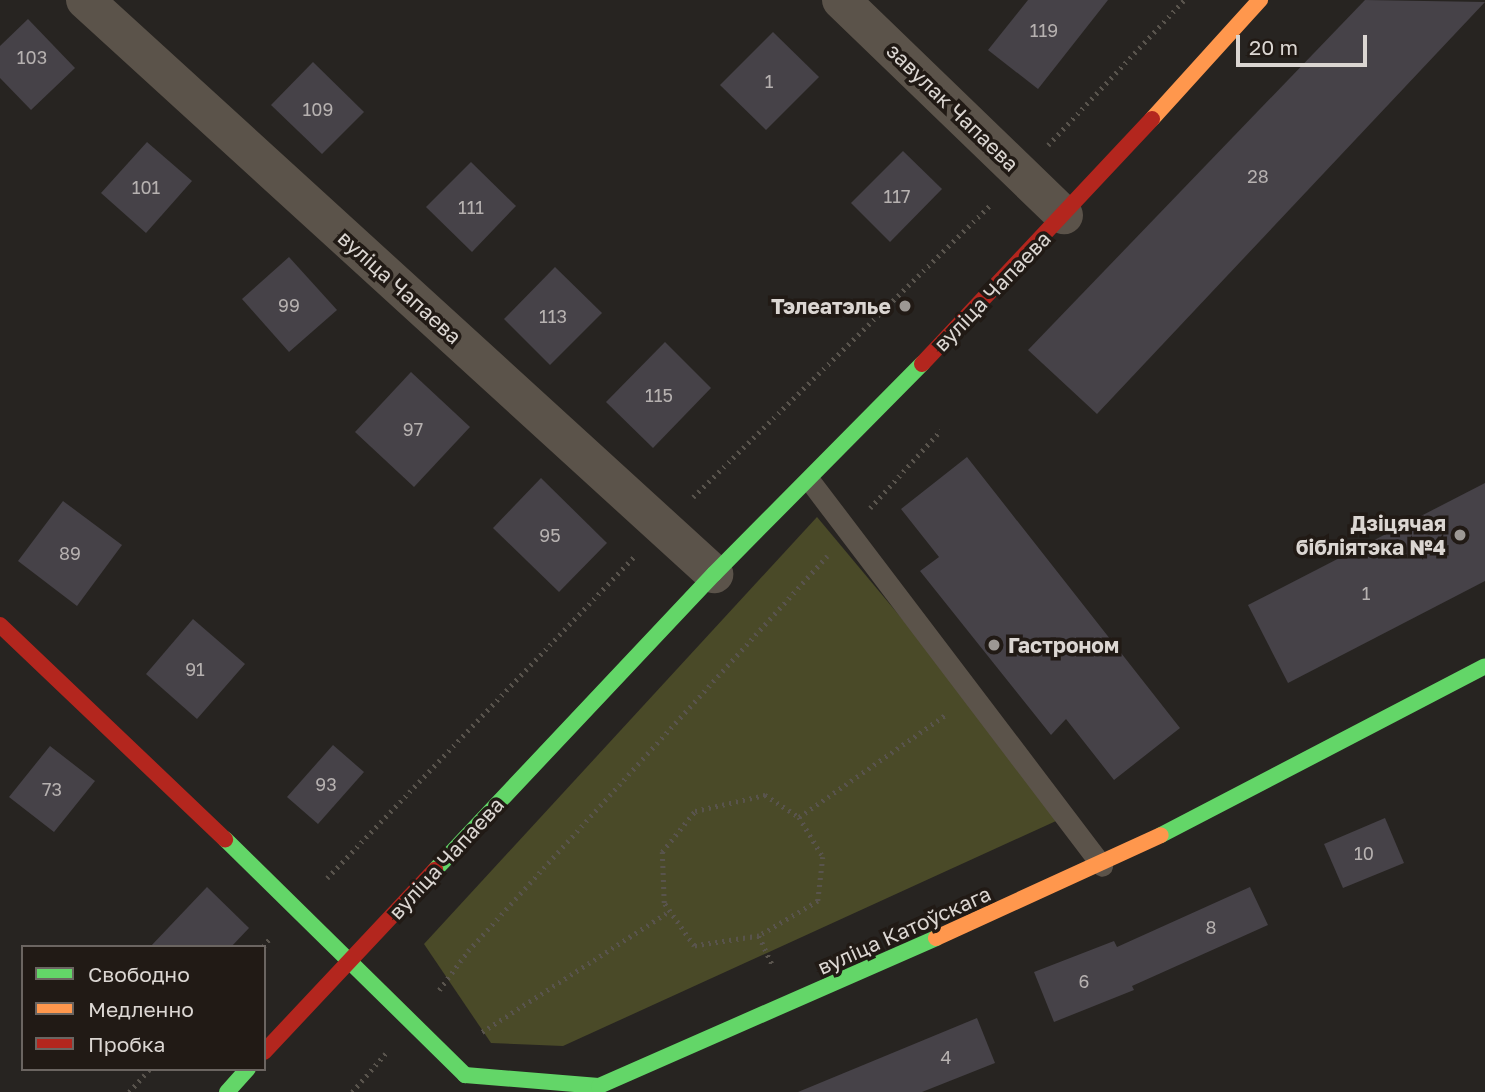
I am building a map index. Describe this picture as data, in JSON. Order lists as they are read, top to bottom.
{
  "streets": {
    "street": ["завулак Чапаева", "вуліца Чапаева", "вуліца Катоўскага"]
  },
  "crossings": [
    ["завулак Чапаева", "вуліца Чапаева"],
    ["вуліца Чапаева", "вуліца Катоўскага"]
  ],
  "places": ["Тэлеатэлье", "Дзіцячая бібліятэка №4", "Гастроном"],
  "house_numbers": [
    "119",
    "103",
    "1",
    "109",
    "28",
    "101",
    "117",
    "111",
    "99",
    "113",
    "115",
    "97",
    "95",
    "89",
    "1",
    "91",
    "93",
    "73",
    "10",
    "8",
    "6",
    "4"
  ],
  "legend": ["Свободно", "Медленно", "Пробка"],
  "scale_bar": "20 m"
}
